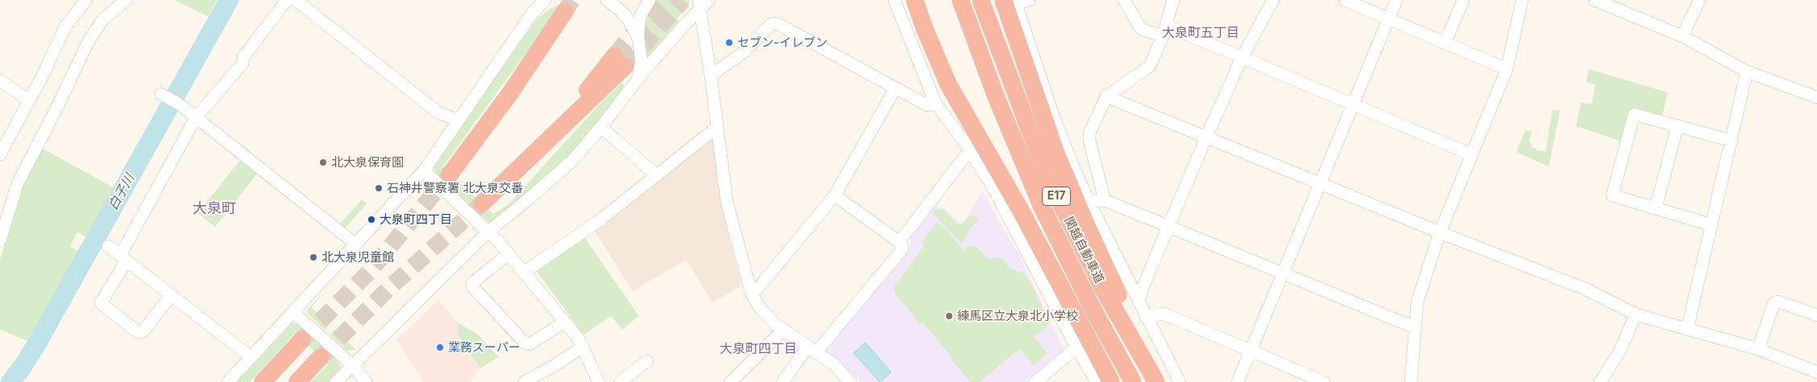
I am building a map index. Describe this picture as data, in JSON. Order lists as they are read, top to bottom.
{
  "streets": {
    "highway": ["E17", "関越自動車道"]
  },
  "districts": ["大泉町五丁目", "大泉町", "大泉町四丁目"],
  "water": ["白子川"],
  "places": [
    "セブン-イレブン",
    "北大泉保育園",
    "石神井警察署 北大泉交番",
    "大泉町四丁目",
    "北大泉児童館",
    "練馬区立大泉北小学校",
    "業務スーパー"
  ]
}
